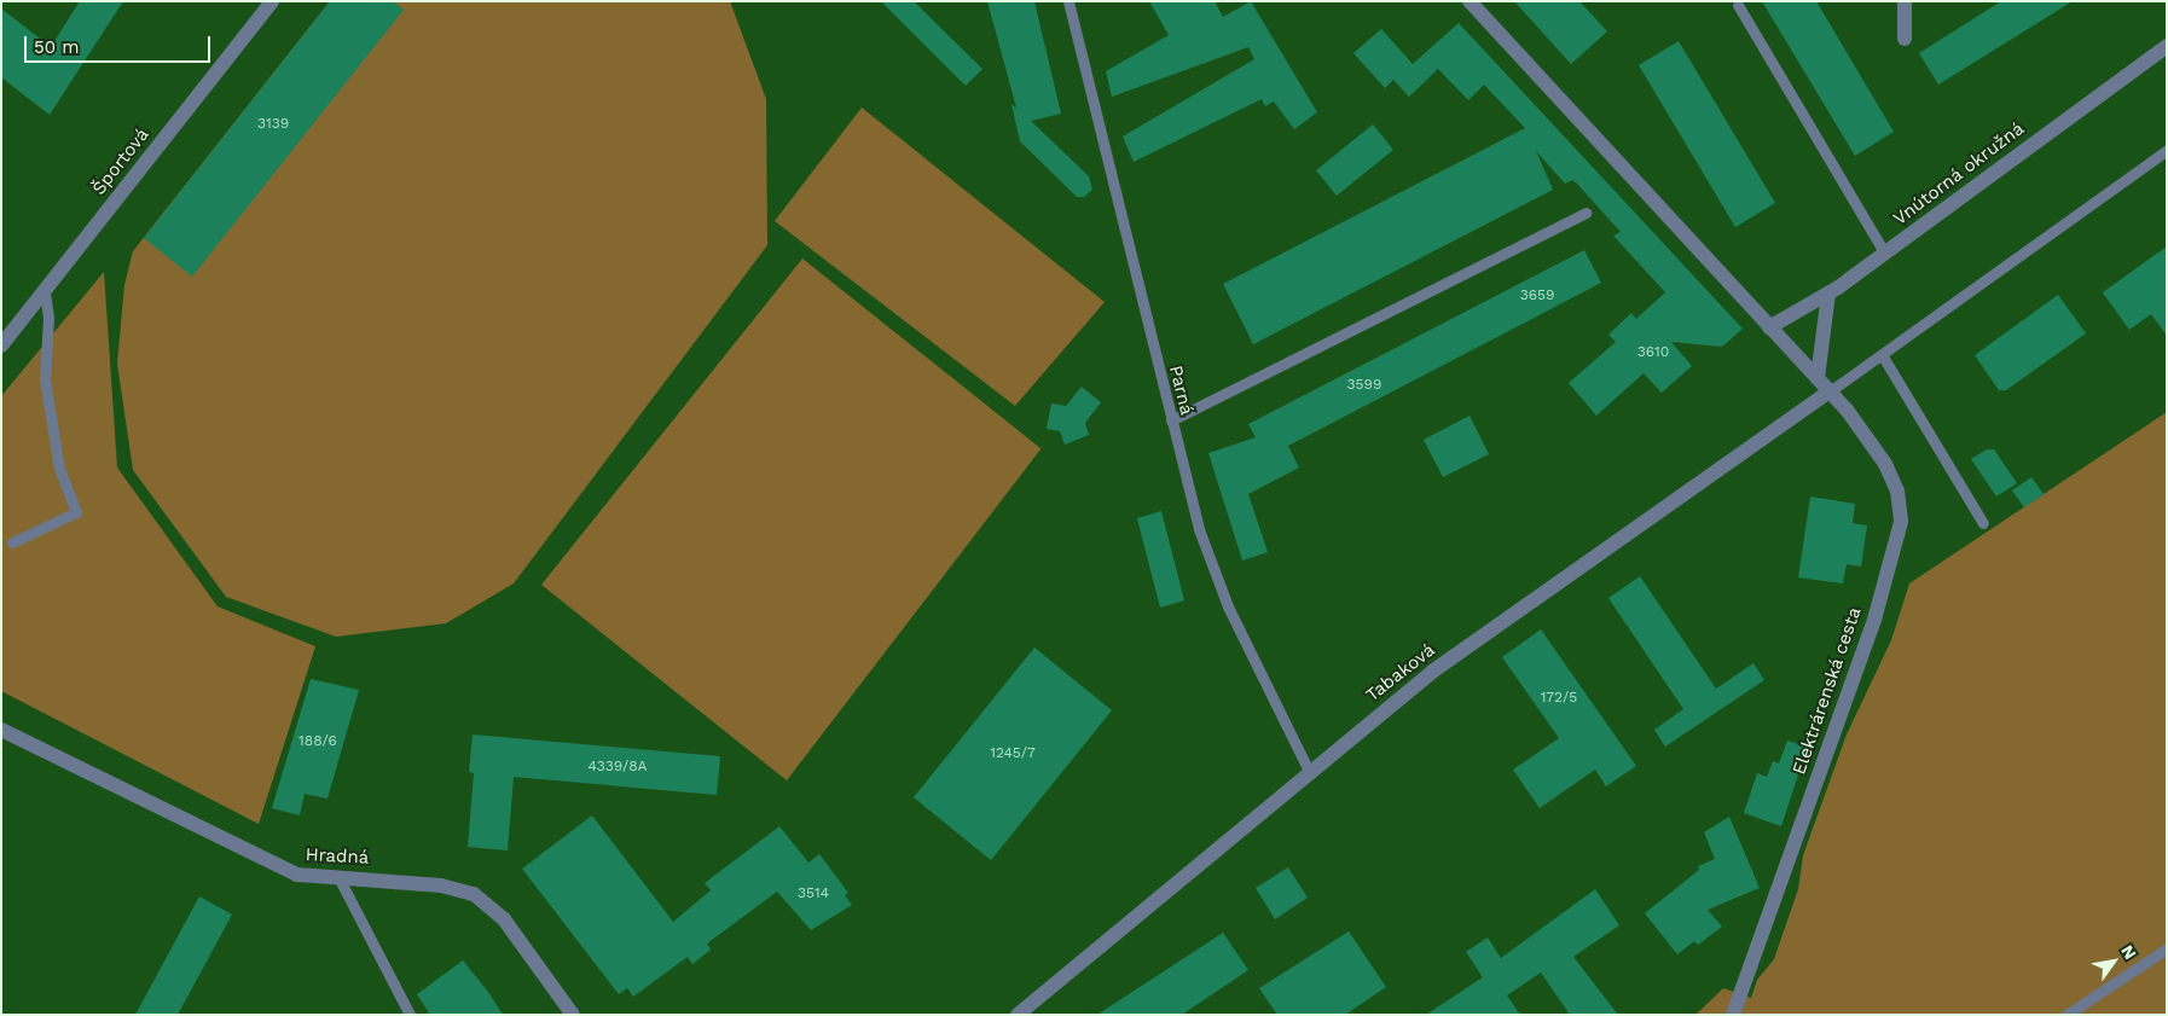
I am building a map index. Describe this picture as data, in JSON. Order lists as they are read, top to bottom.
{
  "streets": {
    "street": [
      "Športová",
      "Vnútorná okružná",
      "Tabaková",
      "Elektrárenská cesta",
      "Hradná"
    ],
    "lane": ["Parná"]
  },
  "crossings": [
    ["Parná", "Tabaková"],
    ["Tabaková", "Elektrárenská cesta"]
  ],
  "house_numbers": [
    "3139",
    "3659",
    "3610",
    "3599",
    "172/5",
    "188/6",
    "1245/7",
    "4339/8A",
    "3514"
  ],
  "scale_bar": "50 m",
  "north": "top right"
}
